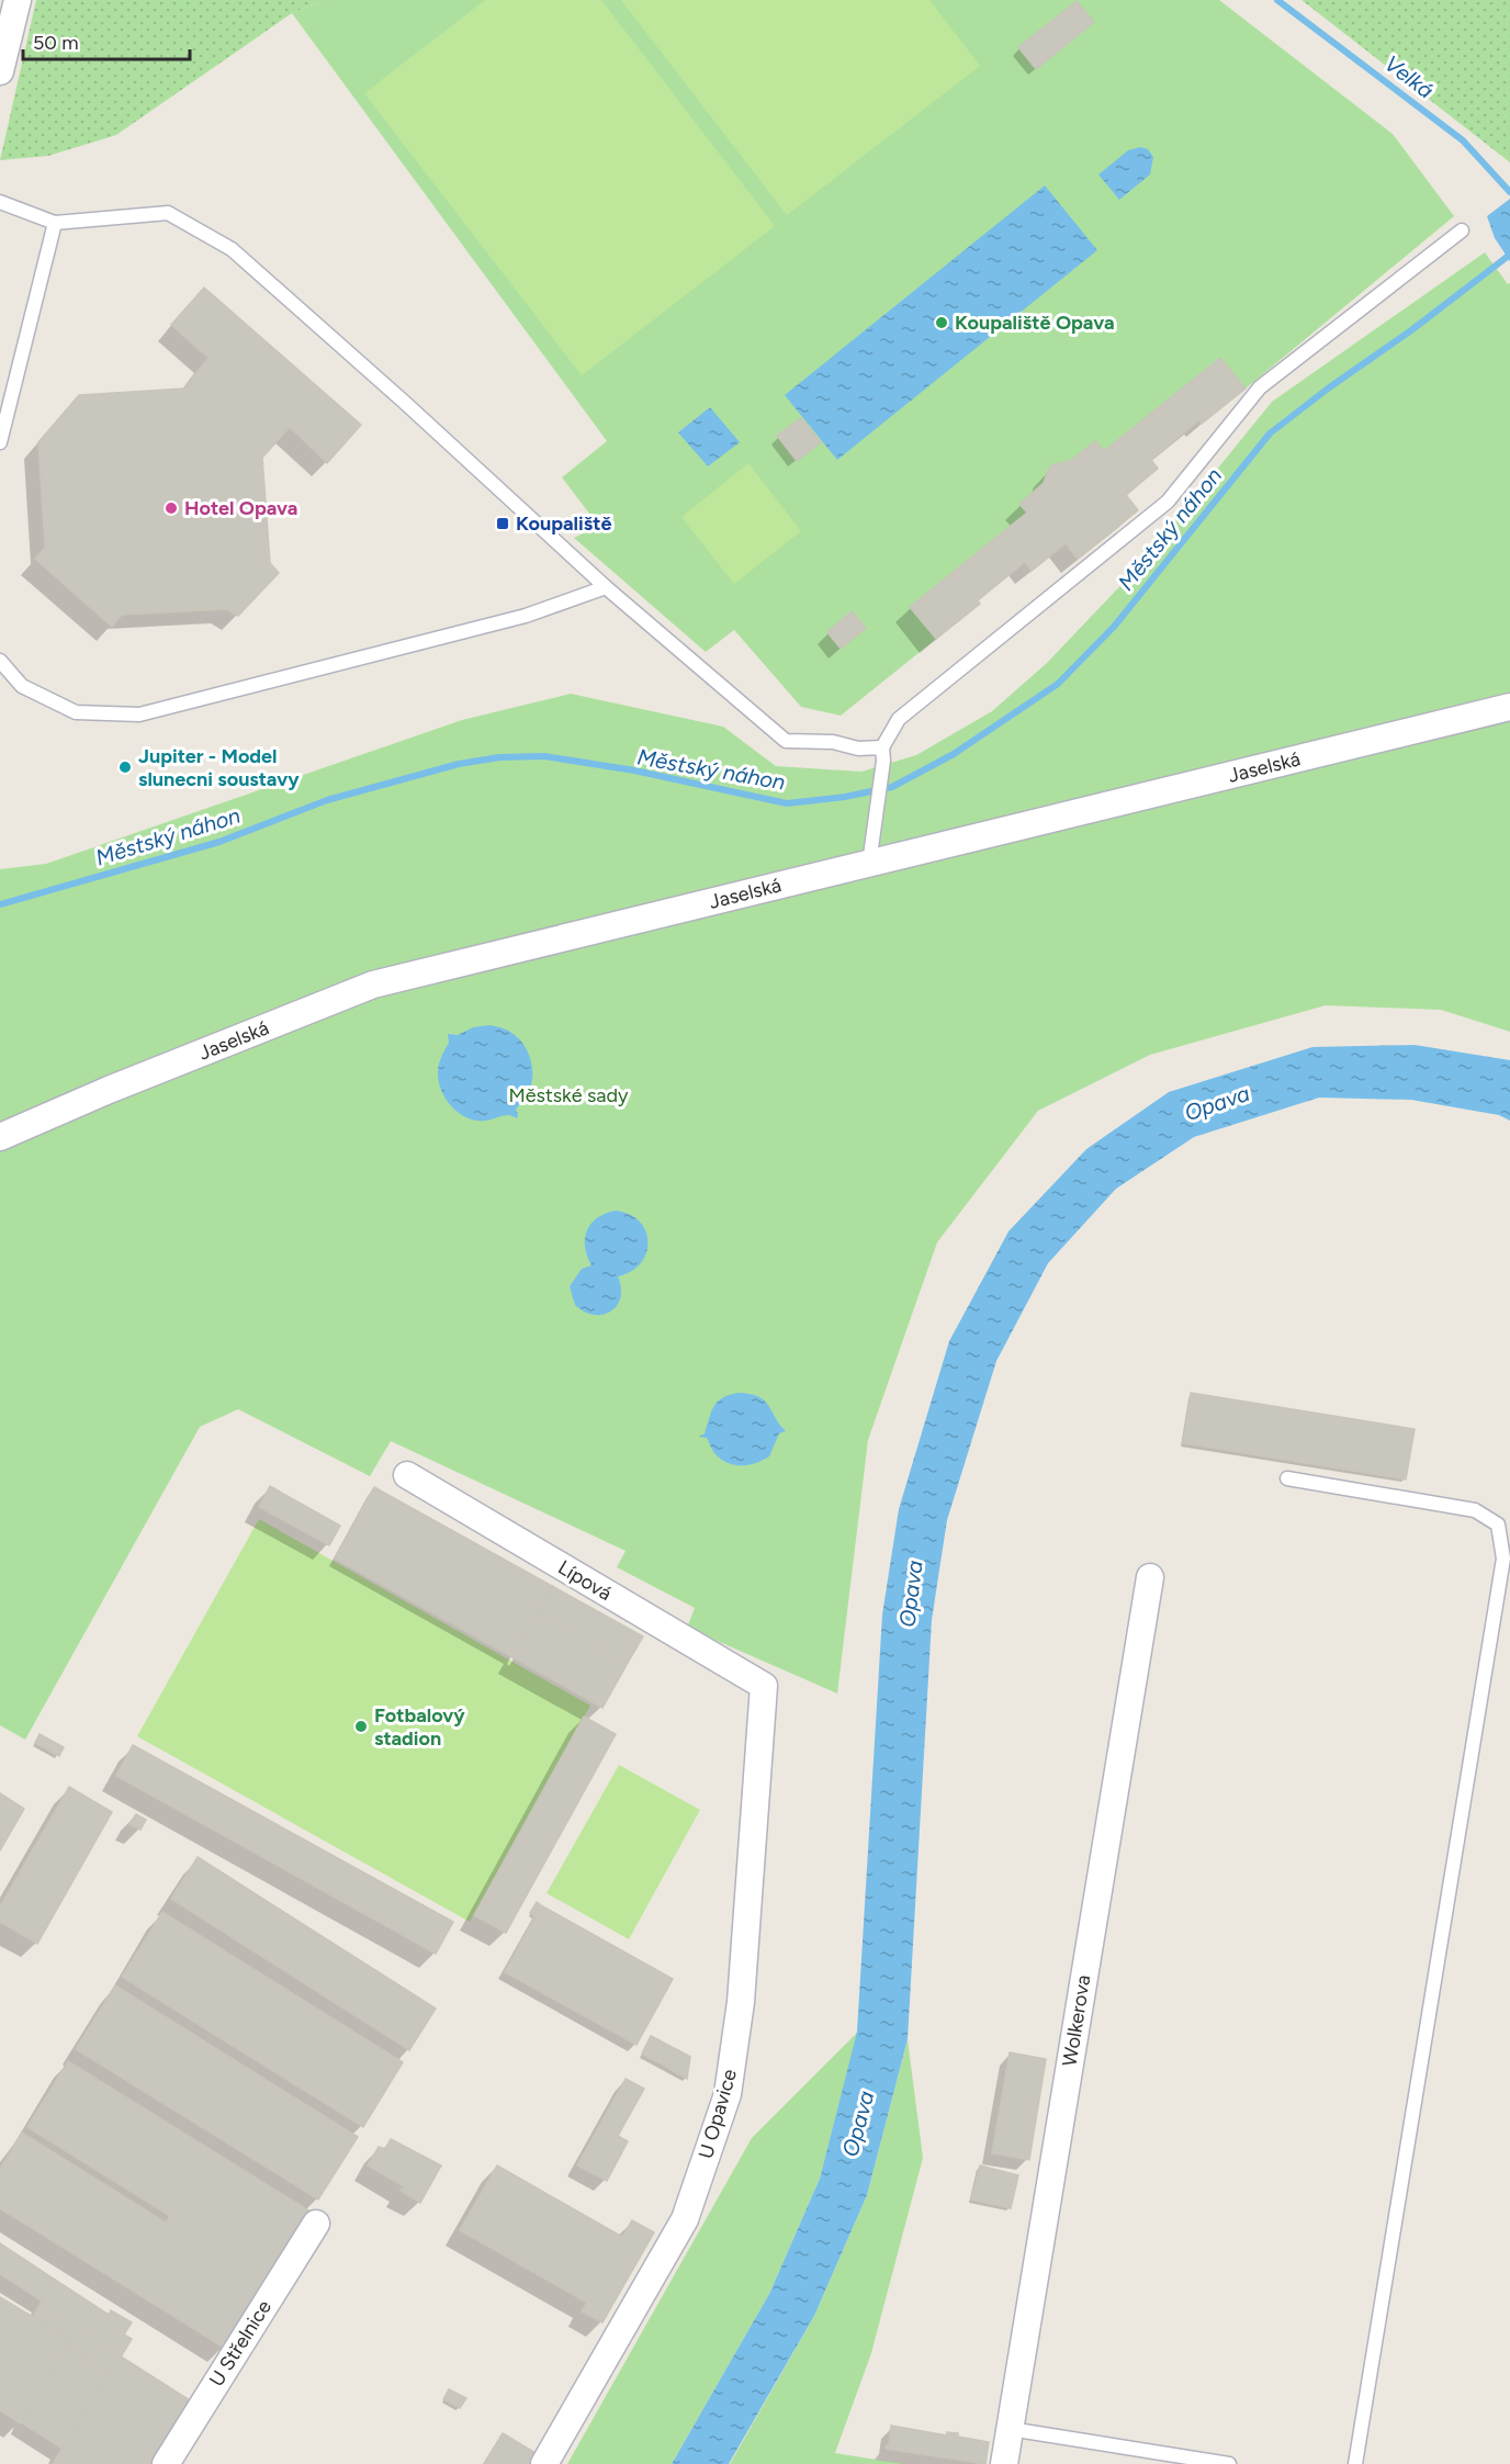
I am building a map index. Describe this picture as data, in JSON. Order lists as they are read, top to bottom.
{
  "streets": {
    "street": [
      "Jaselská",
      "Lípová",
      "Wolkerova",
      "U Opavice",
      "U Střelnice"
    ]
  },
  "crossings": [
    ["Lípová", "U Opavice"]
  ],
  "water": ["Velká", "Městský náhon", "Opava"],
  "parks": ["Městské sady"],
  "places": {
    "other": [
      "Koupaliště Opava",
      "Hotel Opava",
      "Jupiter - Model slunecni soustavy",
      "Fotbalový stadion"
    ],
    "transit": ["Koupaliště"]
  },
  "scale_bar": "50 m"
}
